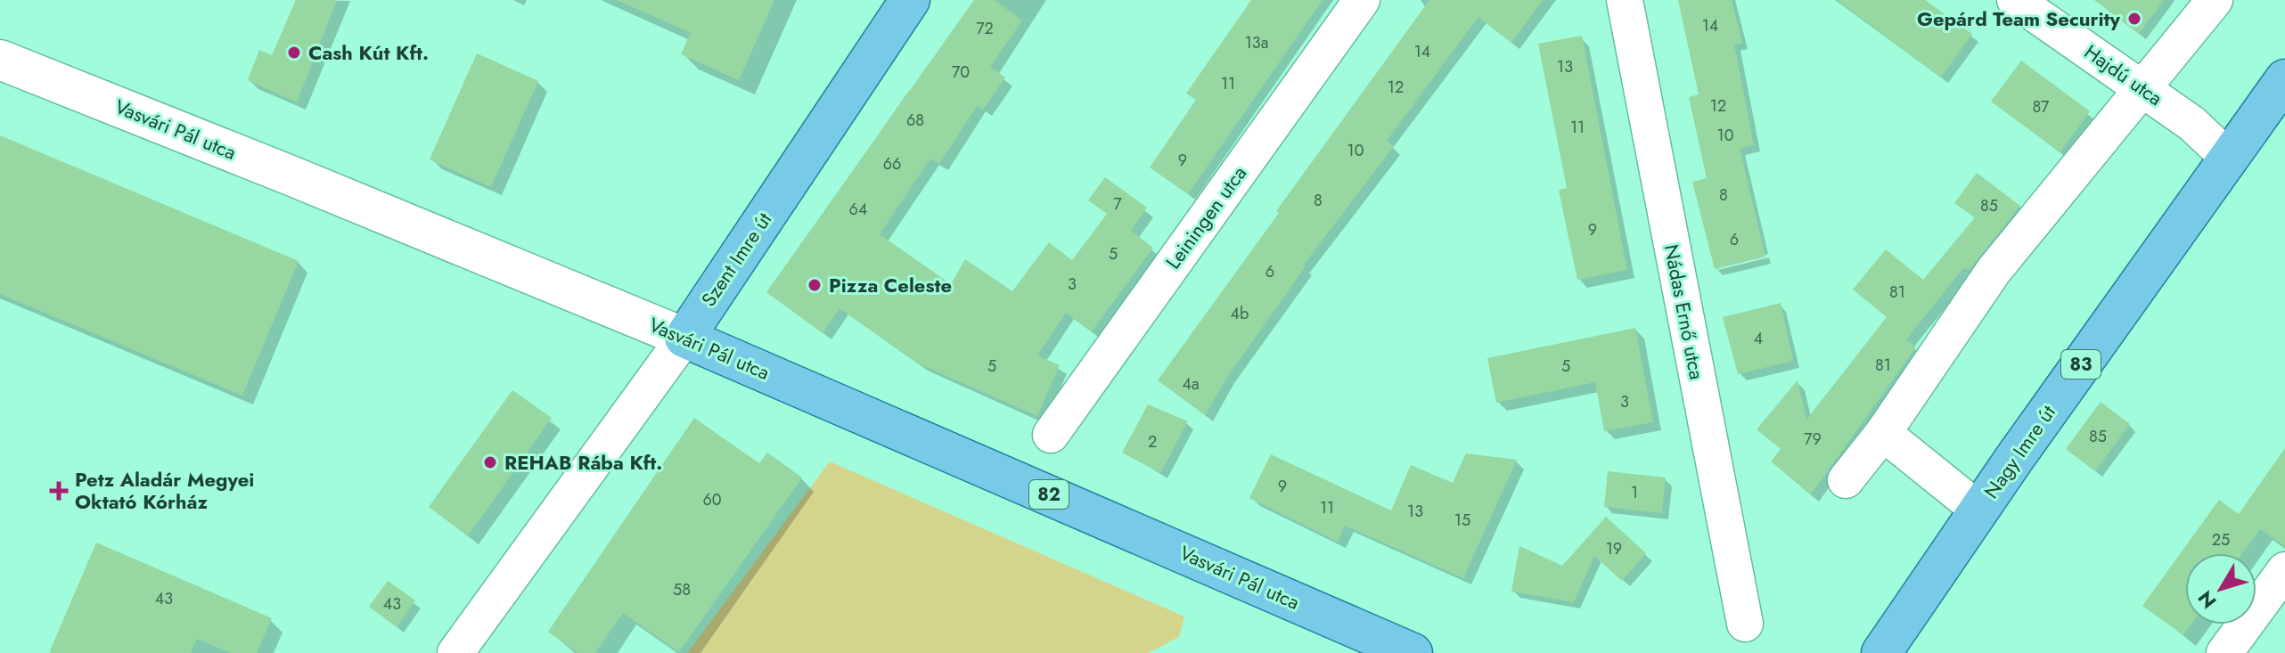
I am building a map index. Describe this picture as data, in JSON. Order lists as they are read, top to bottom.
{
  "streets": {
    "main road": [
      "Vasvári Pál utca",
      "Szent Imre út",
      "83",
      "Nagy Imre út",
      "82"
    ],
    "street": ["Hajdú utca", "Leiningen utca", "Nádas Ernő utca"]
  },
  "crossings": [
    ["Hajdú utca", "Nagy Imre út"],
    ["Vasvári Pál utca", "Szent Imre út"]
  ],
  "places": {
    "other": [
      "Gepárd Team Security",
      "Cash Kút Kft.",
      "Pizza Celeste",
      "REHAB Rába Kft."
    ],
    "health": ["Petz Aladár Megyei Oktató Kórház"]
  },
  "house_numbers": [
    "14",
    "72",
    "13a",
    "14",
    "13",
    "70",
    "11",
    "12",
    "12",
    "87",
    "68",
    "11",
    "10",
    "10",
    "9",
    "66",
    "8",
    "8",
    "7",
    "85",
    "64",
    "9",
    "6",
    "5",
    "6",
    "3",
    "81",
    "4b",
    "4",
    "81",
    "5",
    "5",
    "4a",
    "3",
    "85",
    "79",
    "2",
    "9",
    "1",
    "60",
    "11",
    "13",
    "15",
    "25",
    "19",
    "58",
    "43",
    "43"
  ],
  "north": "bottom left"
}
